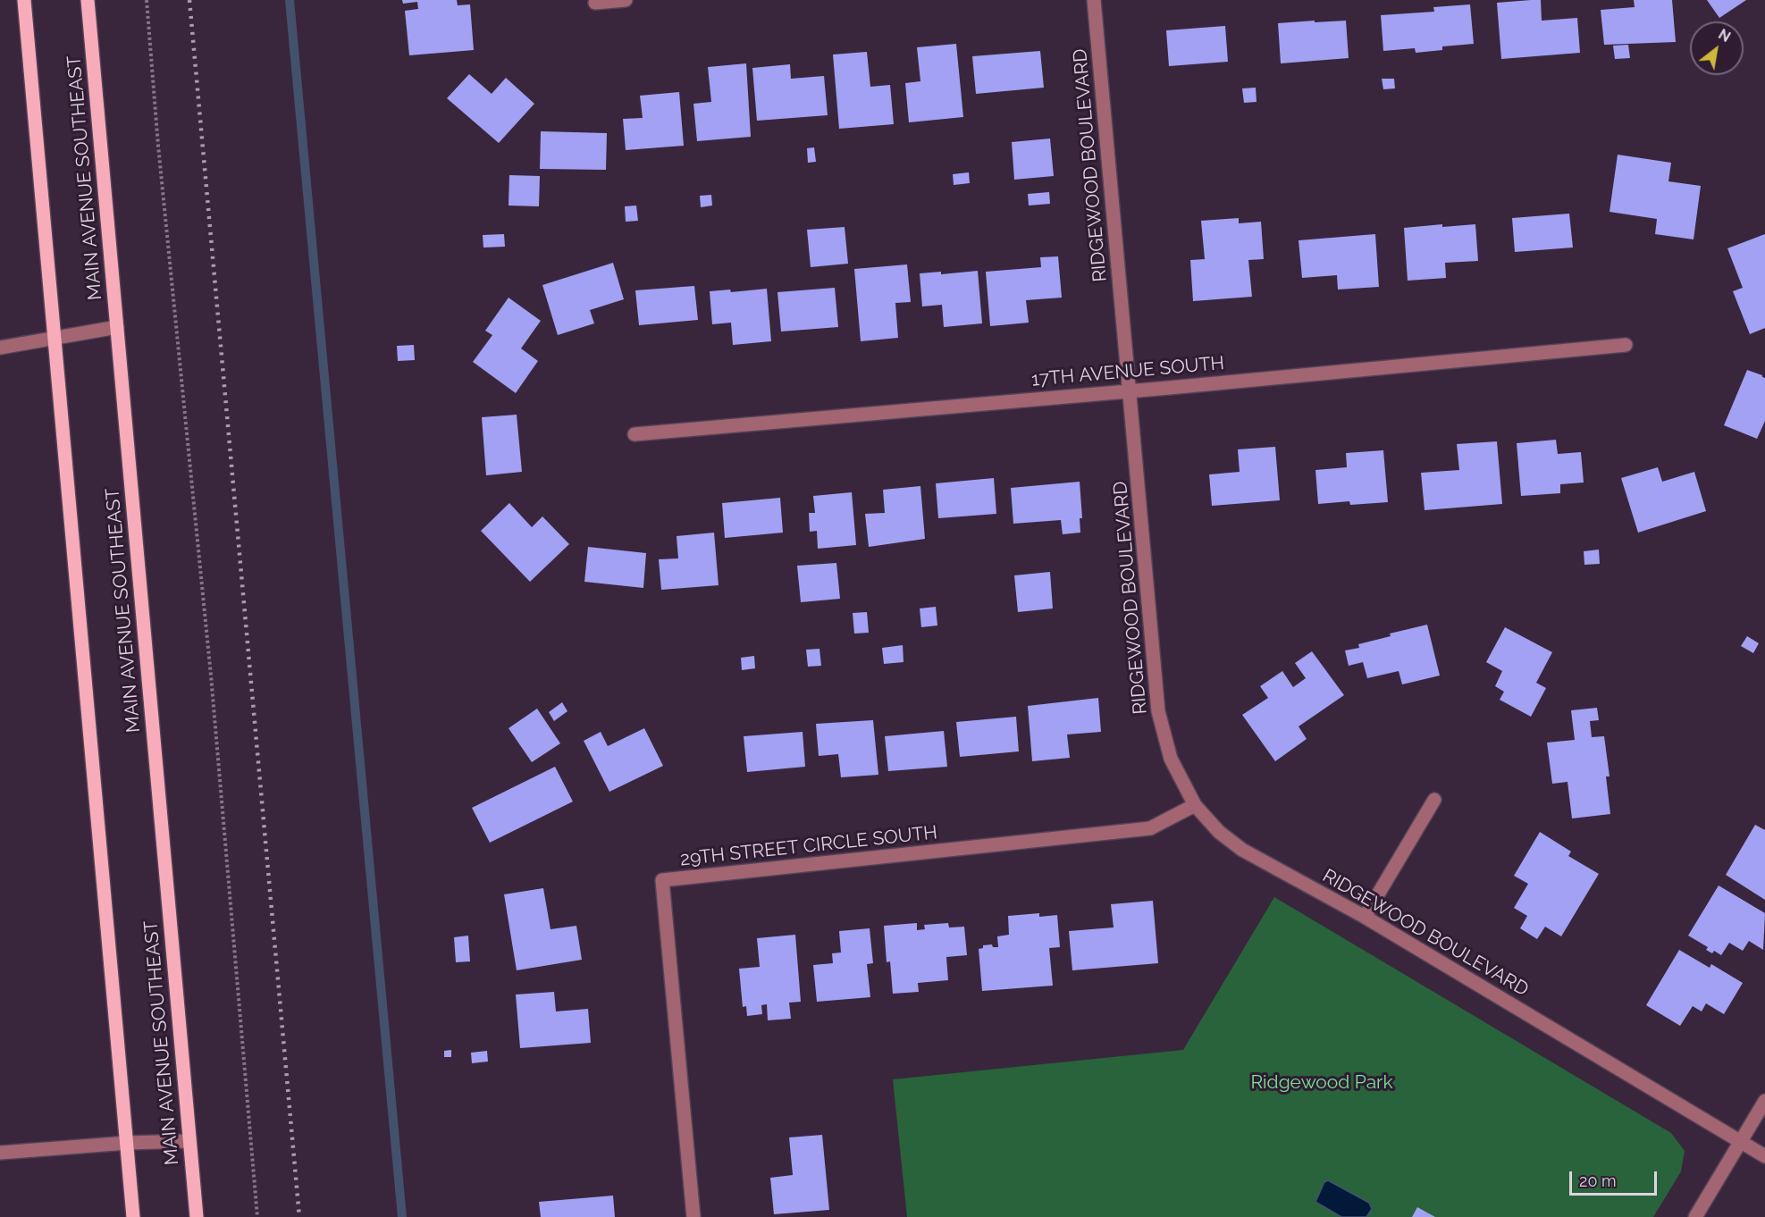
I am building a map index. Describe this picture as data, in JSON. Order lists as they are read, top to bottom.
{
  "streets": {
    "main road": ["MAIN AVENUE SOUTHEAST"],
    "street": ["RIDGEWOOD BOULEVARD", "17TH AVENUE SOUTH", "29TH STREET CIRCLE SOUTH"]
  },
  "crossings": [
    ["RIDGEWOOD BOULEVARD", "17TH AVENUE SOUTH"],
    ["RIDGEWOOD BOULEVARD", "29TH STREET CIRCLE SOUTH"]
  ],
  "parks": ["Ridgewood Park"],
  "scale_bar": "20 m",
  "north": "top right"
}
